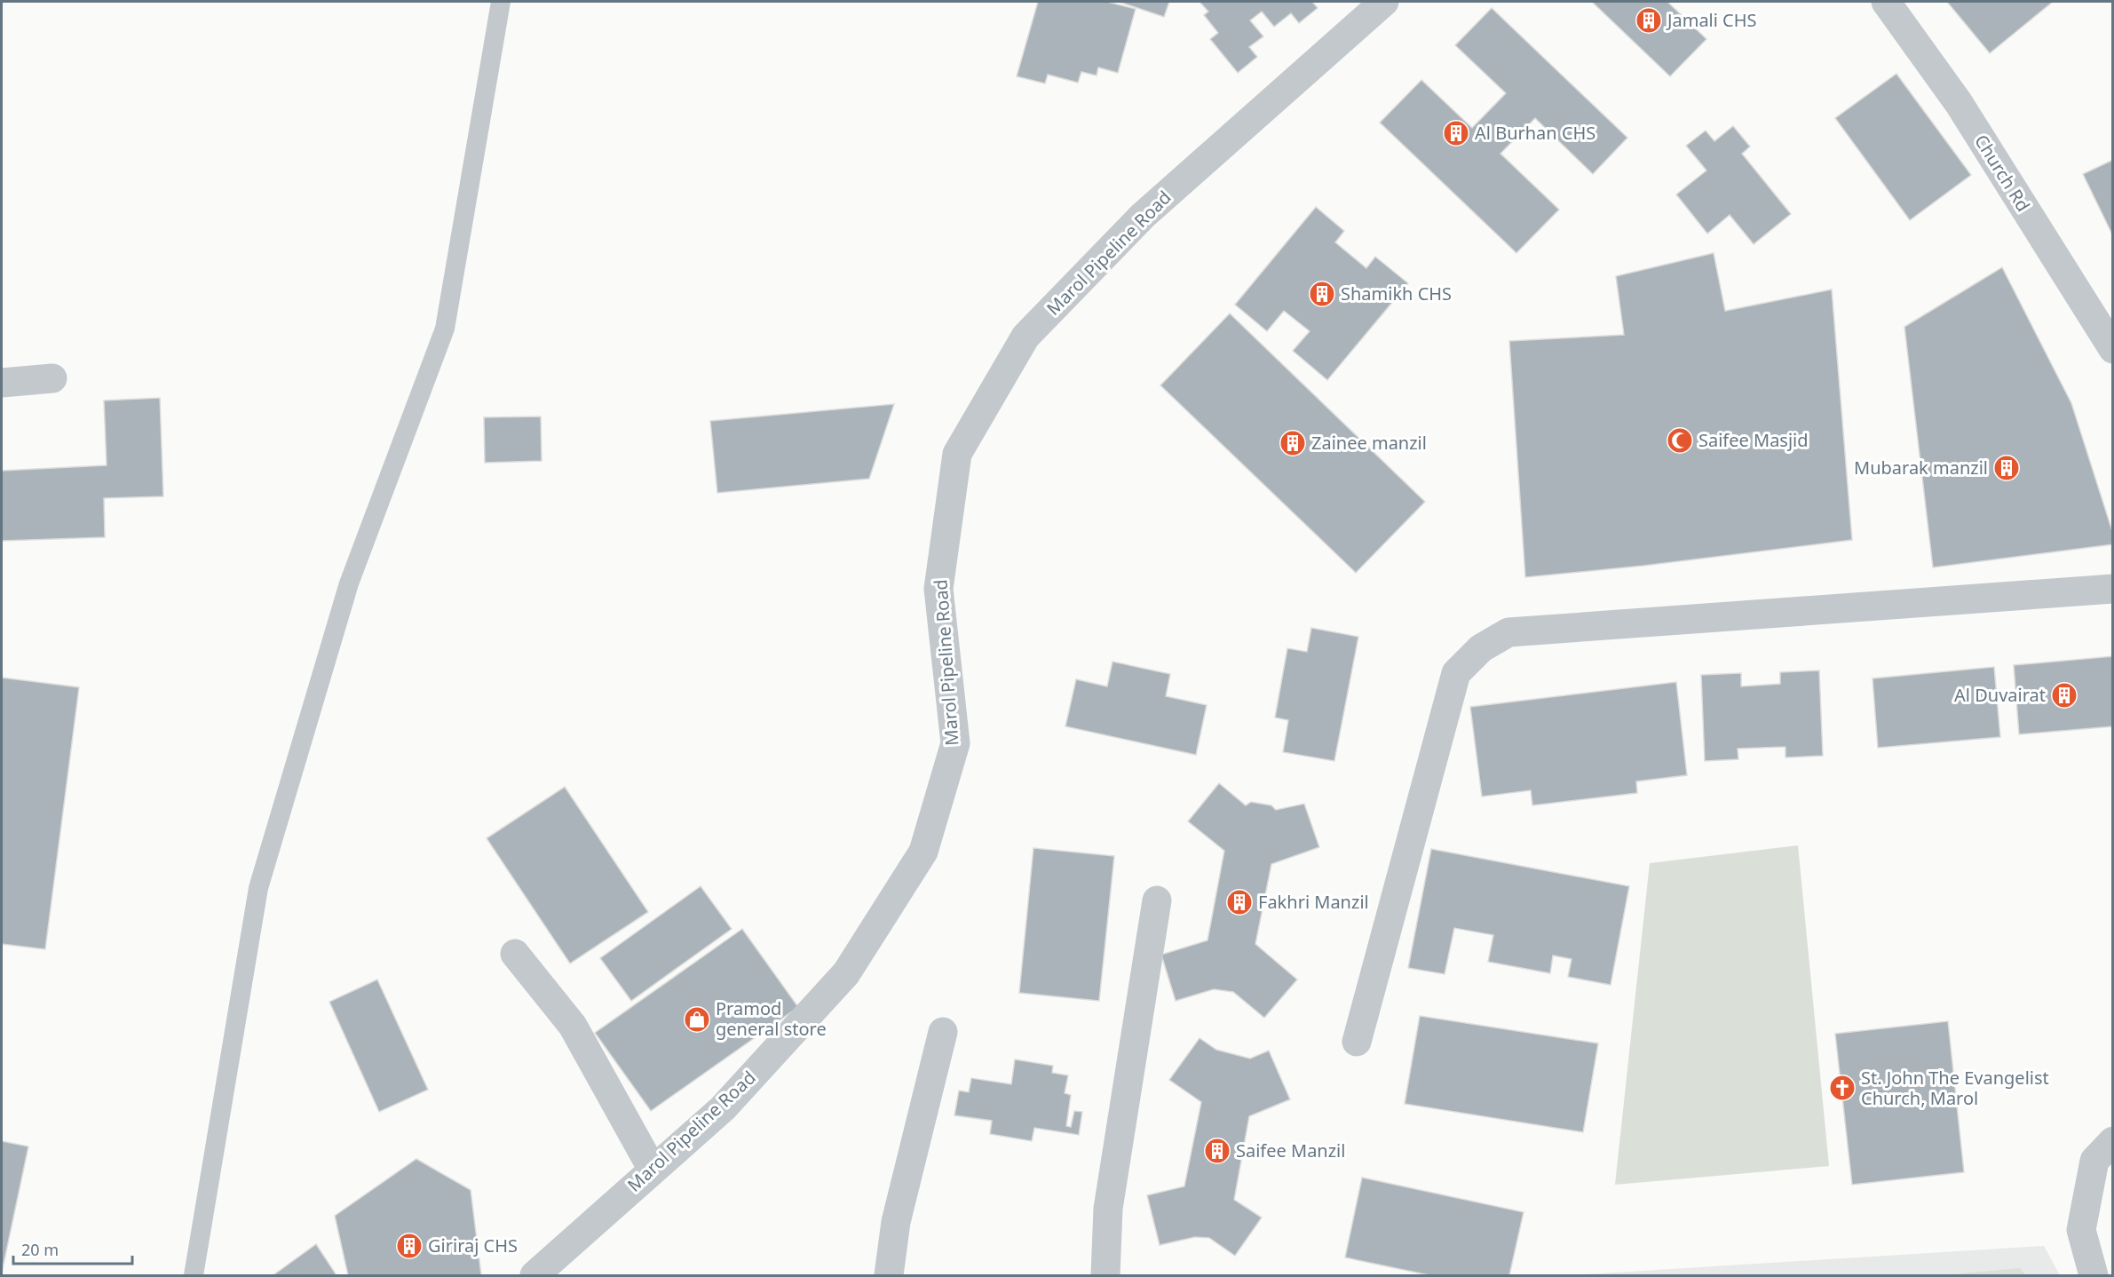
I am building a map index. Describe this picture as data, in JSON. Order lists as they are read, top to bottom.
{
  "streets": {
    "street": ["Church Rd", "Marol Pipeline Road"]
  },
  "places": {
    "building": [
      "Jamali CHS",
      "Al Burhan CHS",
      "Shamikh CHS",
      "Zainee manzil",
      "Mubarak manzil",
      "Al Duvairat",
      "Fakhri Manzil",
      "Saifee Manzil",
      "Giriraj CHS"
    ],
    "mosque": ["Saifee Masjid"],
    "shop": ["Pramod general store"],
    "church": ["St. John The Evangelist Church, Marol"]
  },
  "scale_bar": "20 m"
}
